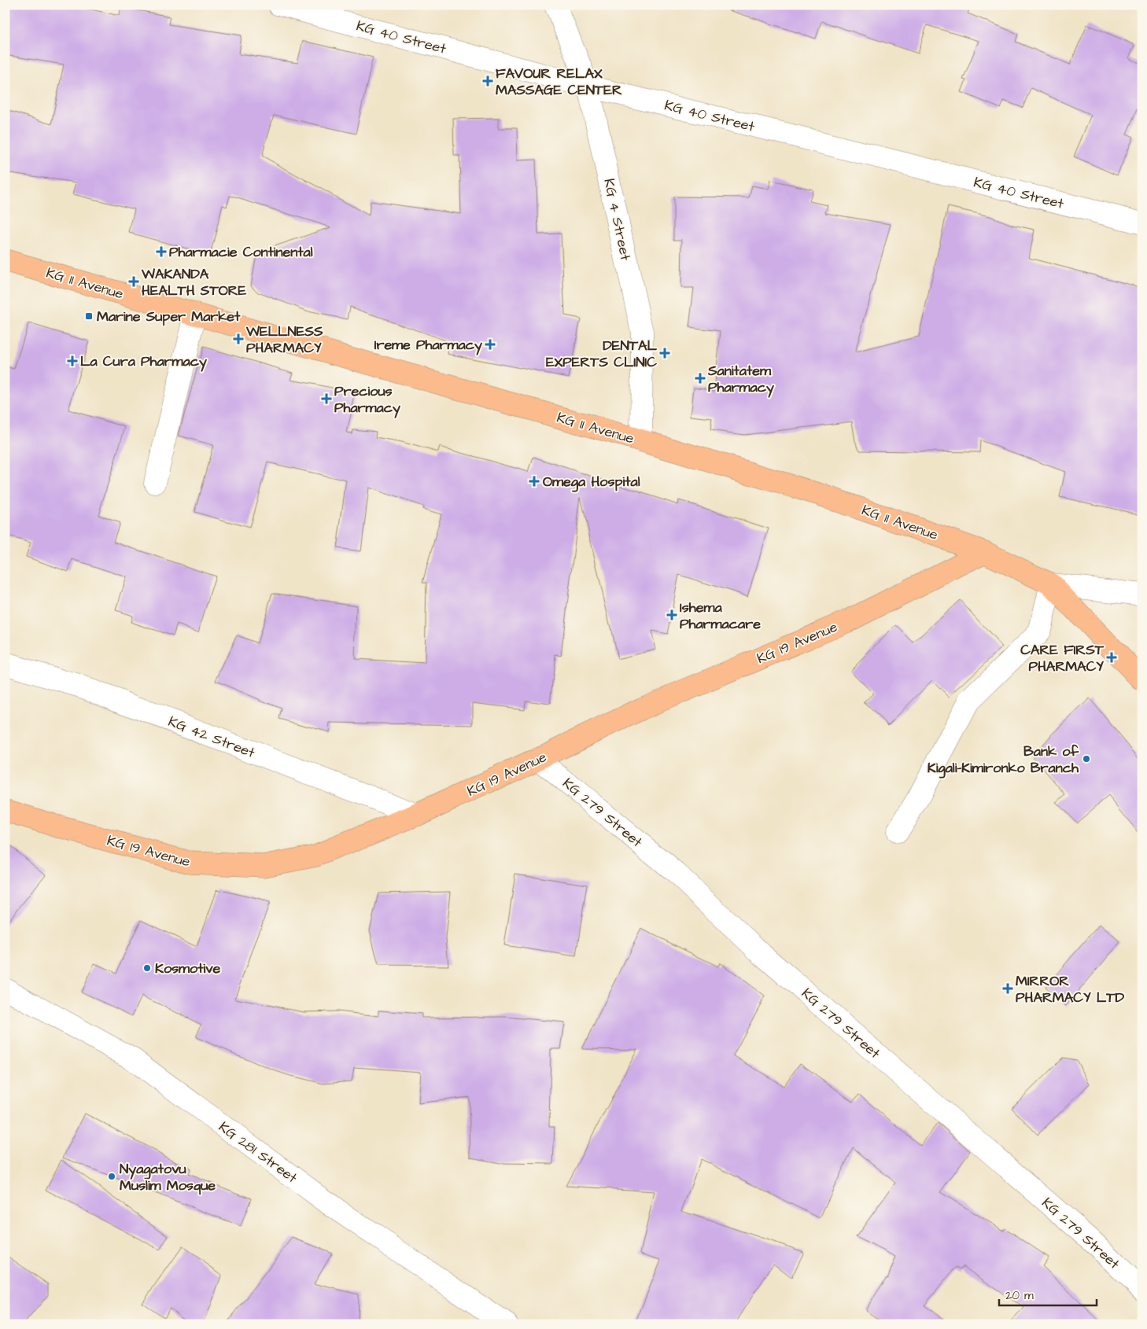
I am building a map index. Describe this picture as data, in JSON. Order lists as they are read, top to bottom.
{
  "streets": {
    "main road": ["KG 11 Avenue", "KG 19 Avenue"],
    "street": [
      "KG 40 Street",
      "KG 4 Street",
      "KG 42 Street",
      "KG 279 Street",
      "KG 281 Street"
    ]
  },
  "crossings": [
    ["KG 40 Street", "KG 4 Street"],
    ["KG 4 Street", "KG 11 Avenue"],
    ["KG 11 Avenue", "KG 19 Avenue"],
    ["KG 19 Avenue", "KG 42 Street"],
    ["KG 19 Avenue", "KG 279 Street"]
  ],
  "places": {
    "health": [
      "FAVOUR RELAX MASSAGE CENTER",
      "Pharmacie Continental",
      "WAKANDA HEALTH STORE",
      "WELLNESS PHARMACY",
      "Ireme Pharmacy",
      "DENTAL EXPERTS CLINIC",
      "La Cura Pharmacy",
      "Sanitatem Pharmacy",
      "Precious Pharmacy",
      "Omega Hospital",
      "Ishema Pharmacare",
      "CARE FIRST PHARMACY",
      "MIRROR PHARMACY LTD"
    ],
    "transit": ["Marine Super Market"],
    "other": ["Bank of Kigali-Kimironko Branch", "Kosmotive", "Nyagatovu Muslim Mosque"]
  },
  "scale_bar": "20 m"
}
